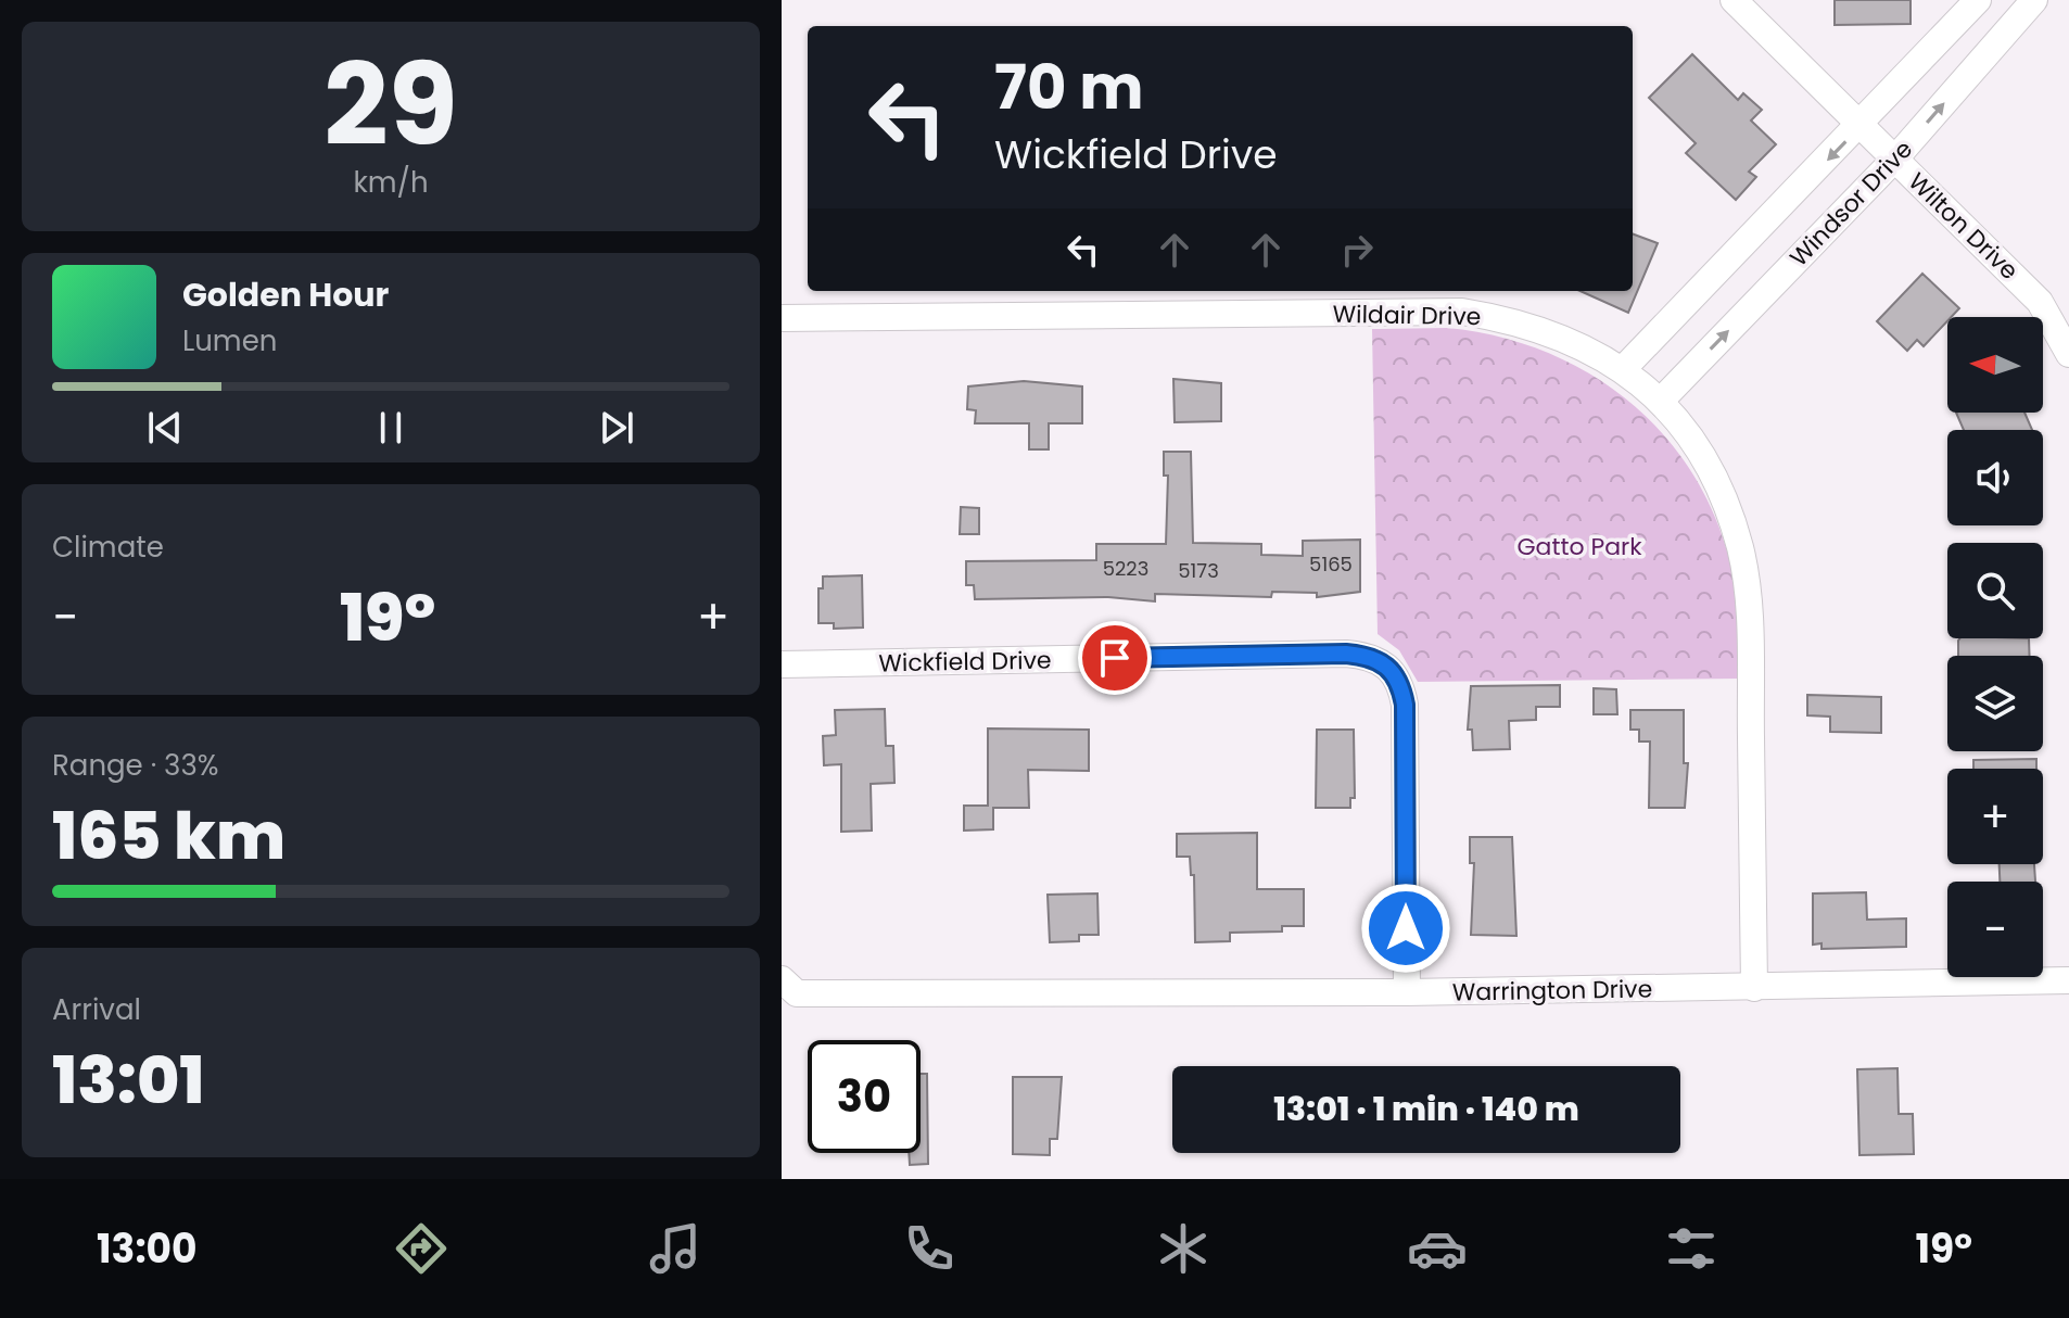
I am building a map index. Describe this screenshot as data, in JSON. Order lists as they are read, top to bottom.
{
  "streets": {
    "street": [
      "Windsor Drive",
      "Wilton Drive",
      "Wildair Drive",
      "Wickfield Drive",
      "Warrington Drive"
    ]
  },
  "crossings": [
    ["Windsor Drive", "Wilton Drive"],
    ["Windsor Drive", "Wildair Drive"],
    ["Wildair Drive", "Warrington Drive"],
    ["Wickfield Drive", "Warrington Drive"]
  ],
  "parks": ["Gatto Park"],
  "house_numbers": ["5165", "5223", "5173"],
  "north": "left",
  "page": {
    "tile": [
      ["29", "km/h"],
      "Climate",
      ["Range · 33%", "165 km"],
      ["Arrival", "13:01"]
    ],
    "turn": ["70 m", "Wickfield Drive"],
    "song": ["Golden Hour", "Lumen"],
    "map_buttons": ["+", "−"],
    "heat": ["−", "19°", "+"],
    "limit": "30",
    "trip": "13:01 · 1 min · 140 m",
    "tabs": ["13:00", "19°"]
  }
}
